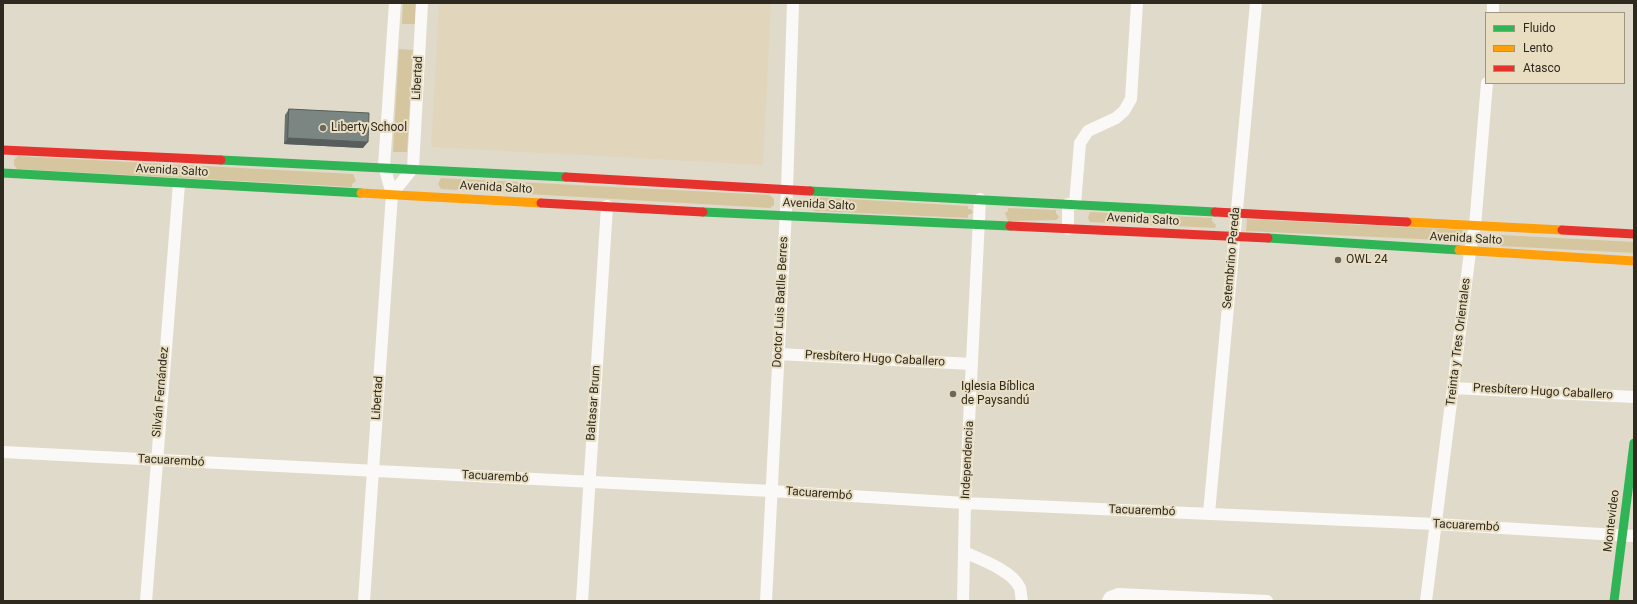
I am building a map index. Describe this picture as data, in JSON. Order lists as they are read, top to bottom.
{
  "streets": {
    "street": [
      "Libertad",
      "Avenida Salto",
      "Setembrino Pereda",
      "Doctor Luis Batlle Berres",
      "Treinta y Tres Orientales",
      "Presbítero Hugo Caballero",
      "Silván Fernández",
      "Baltasar Brum",
      "Independencia",
      "Tacuarembó",
      "Montevideo"
    ]
  },
  "crossings": [
    ["Libertad", "Avenida Salto"],
    ["Libertad", "Tacuarembó"],
    ["Avenida Salto", "Setembrino Pereda"],
    ["Avenida Salto", "Doctor Luis Batlle Berres"],
    ["Avenida Salto", "Treinta y Tres Orientales"],
    ["Avenida Salto", "Silván Fernández"],
    ["Avenida Salto", "Baltasar Brum"],
    ["Avenida Salto", "Independencia"],
    ["Setembrino Pereda", "Tacuarembó"],
    ["Doctor Luis Batlle Berres", "Presbítero Hugo Caballero"],
    ["Doctor Luis Batlle Berres", "Tacuarembó"],
    ["Treinta y Tres Orientales", "Presbítero Hugo Caballero"],
    ["Treinta y Tres Orientales", "Tacuarembó"],
    ["Presbítero Hugo Caballero", "Independencia"],
    ["Silván Fernández", "Tacuarembó"],
    ["Baltasar Brum", "Tacuarembó"],
    ["Independencia", "Tacuarembó"],
    ["Tacuarembó", "Montevideo"]
  ],
  "places": ["Liberty School", "OWL 24", "Iglesia Bíblica de Paysandú"],
  "legend": ["Fluido", "Lento", "Atasco"]
}
